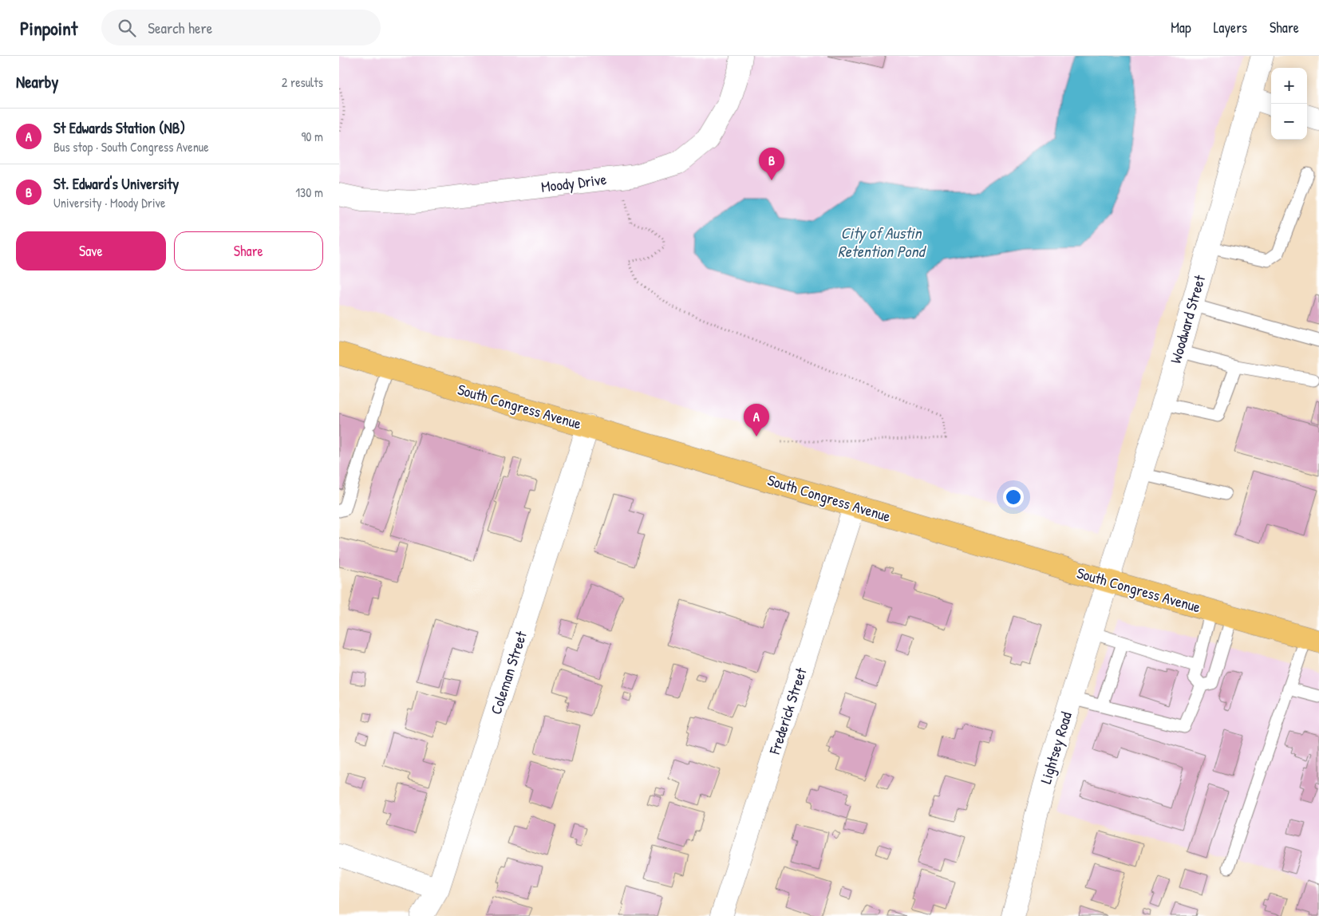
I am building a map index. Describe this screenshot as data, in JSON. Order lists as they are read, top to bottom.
{
  "streets": {
    "main road": ["South Congress Avenue"],
    "street": [
      "Moody Drive",
      "Woodward Street",
      "Coleman Street",
      "Frederick Street",
      "Lightsey Road"
    ]
  },
  "crossings": [
    ["Woodward Street", "South Congress Avenue"],
    ["Woodward Street", "Lightsey Road"],
    ["South Congress Avenue", "Coleman Street"],
    ["South Congress Avenue", "Frederick Street"],
    ["South Congress Avenue", "Lightsey Road"]
  ],
  "water": ["City of Austin Retention Pond"],
  "page": {
    "header": "Pinpoint",
    "search": "Search here",
    "nav": ["Map", "Layers", "Share"],
    "heading": ["Nearby", "2 results"],
    "map_buttons": ["+", "−"],
    "list": [
      {
        "mark": "A",
        "name": "St Edwards Station (NB)",
        "note": "Bus stop · South Congress Avenue",
        "value": "90 m"
      },
      {
        "mark": "B",
        "name": "St. Edward's University",
        "note": "University · Moody Drive",
        "value": "130 m"
      }
    ],
    "pins": ["B", "A"],
    "buttons": ["Save", "Share"]
  }
}
